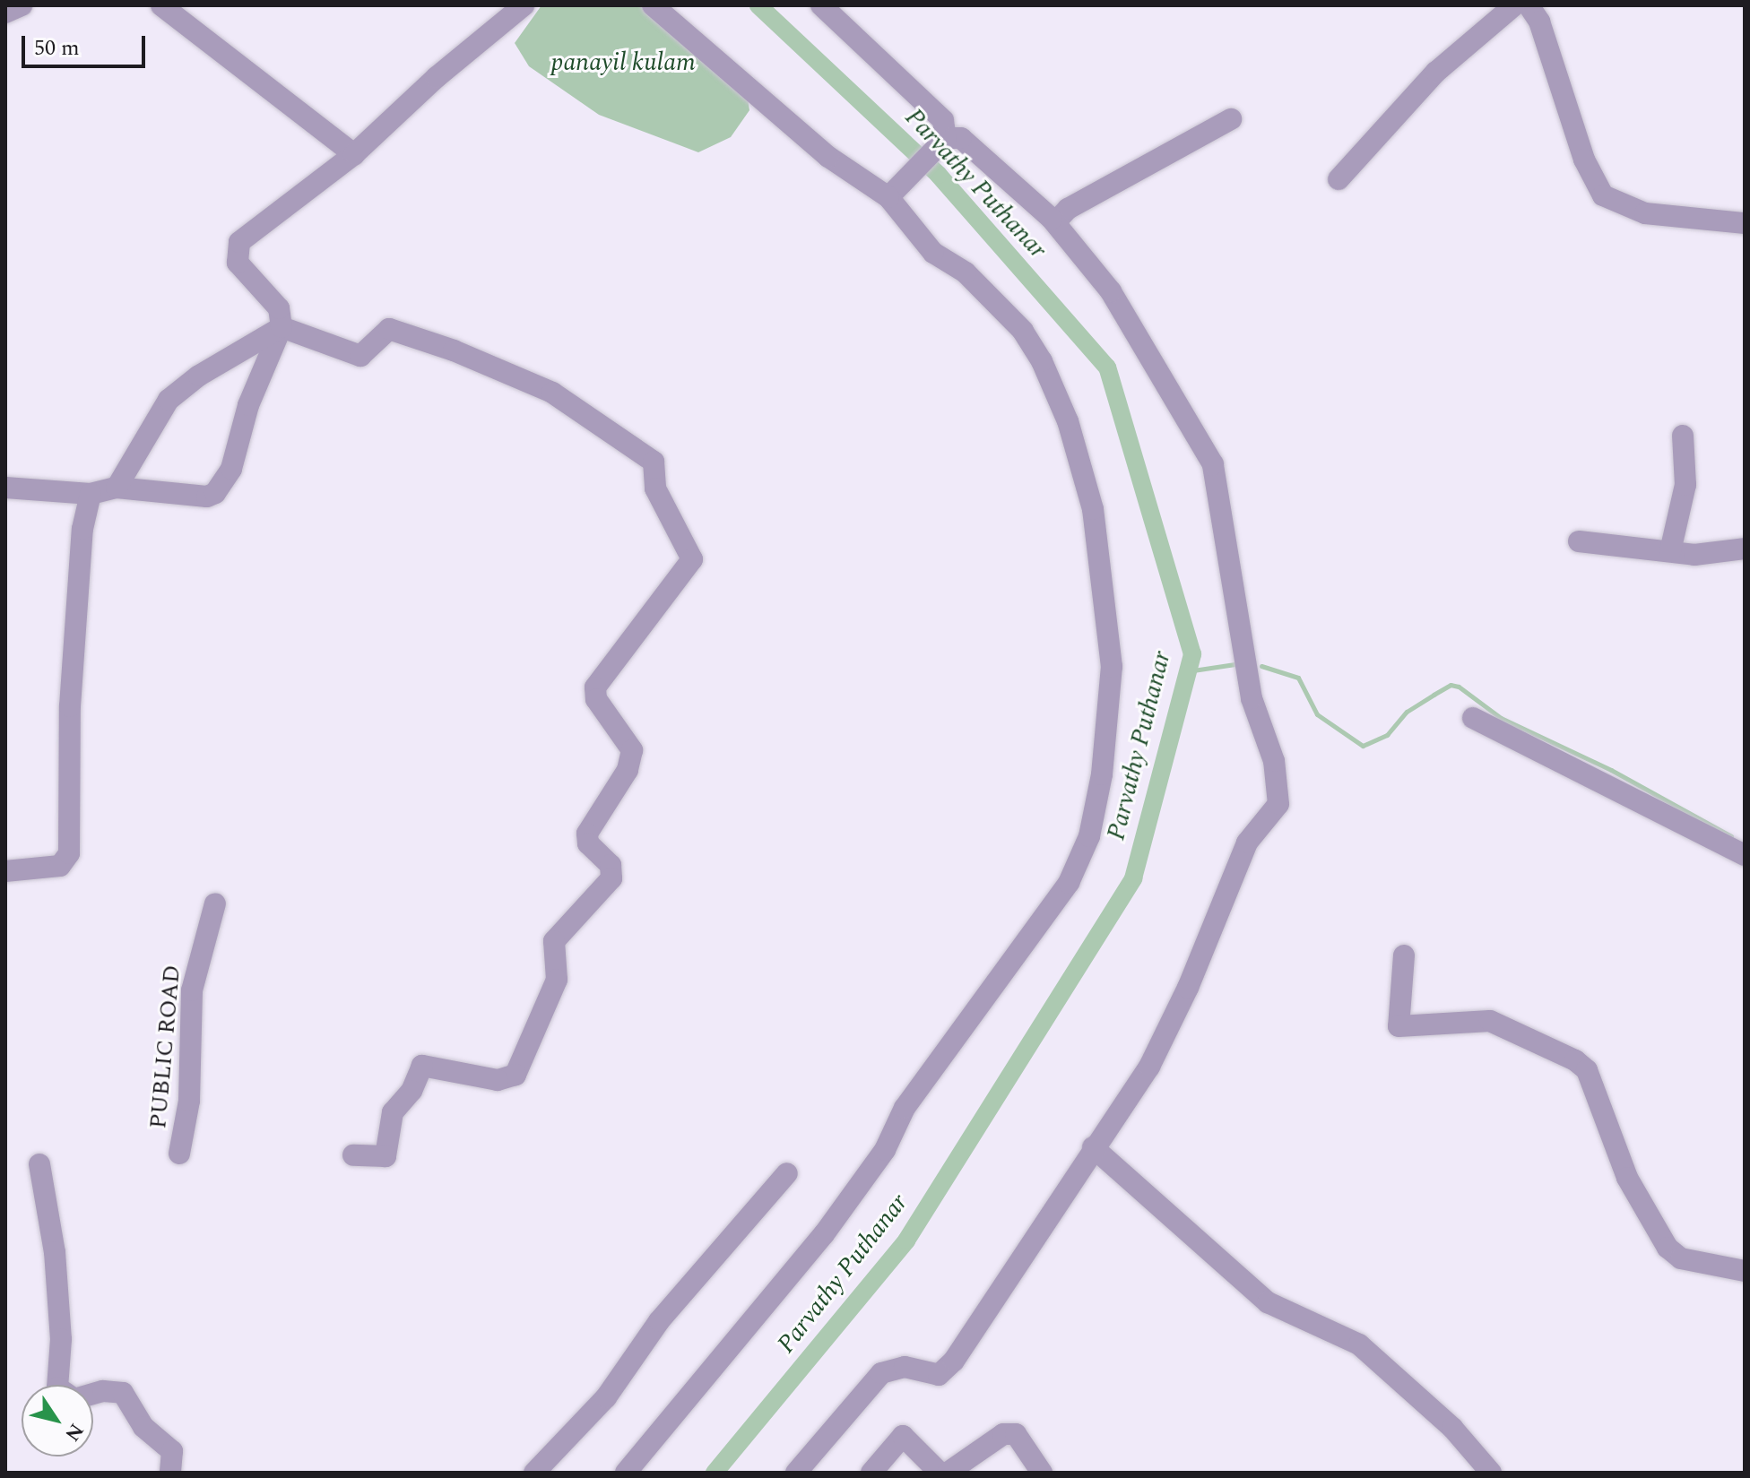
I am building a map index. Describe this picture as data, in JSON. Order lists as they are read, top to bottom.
{
  "streets": {
    "street": ["PUBLIC ROAD"]
  },
  "water": ["panayil kulam", "Parvathy Puthanar"],
  "scale_bar": "50 m",
  "north": "bottom right"
}
